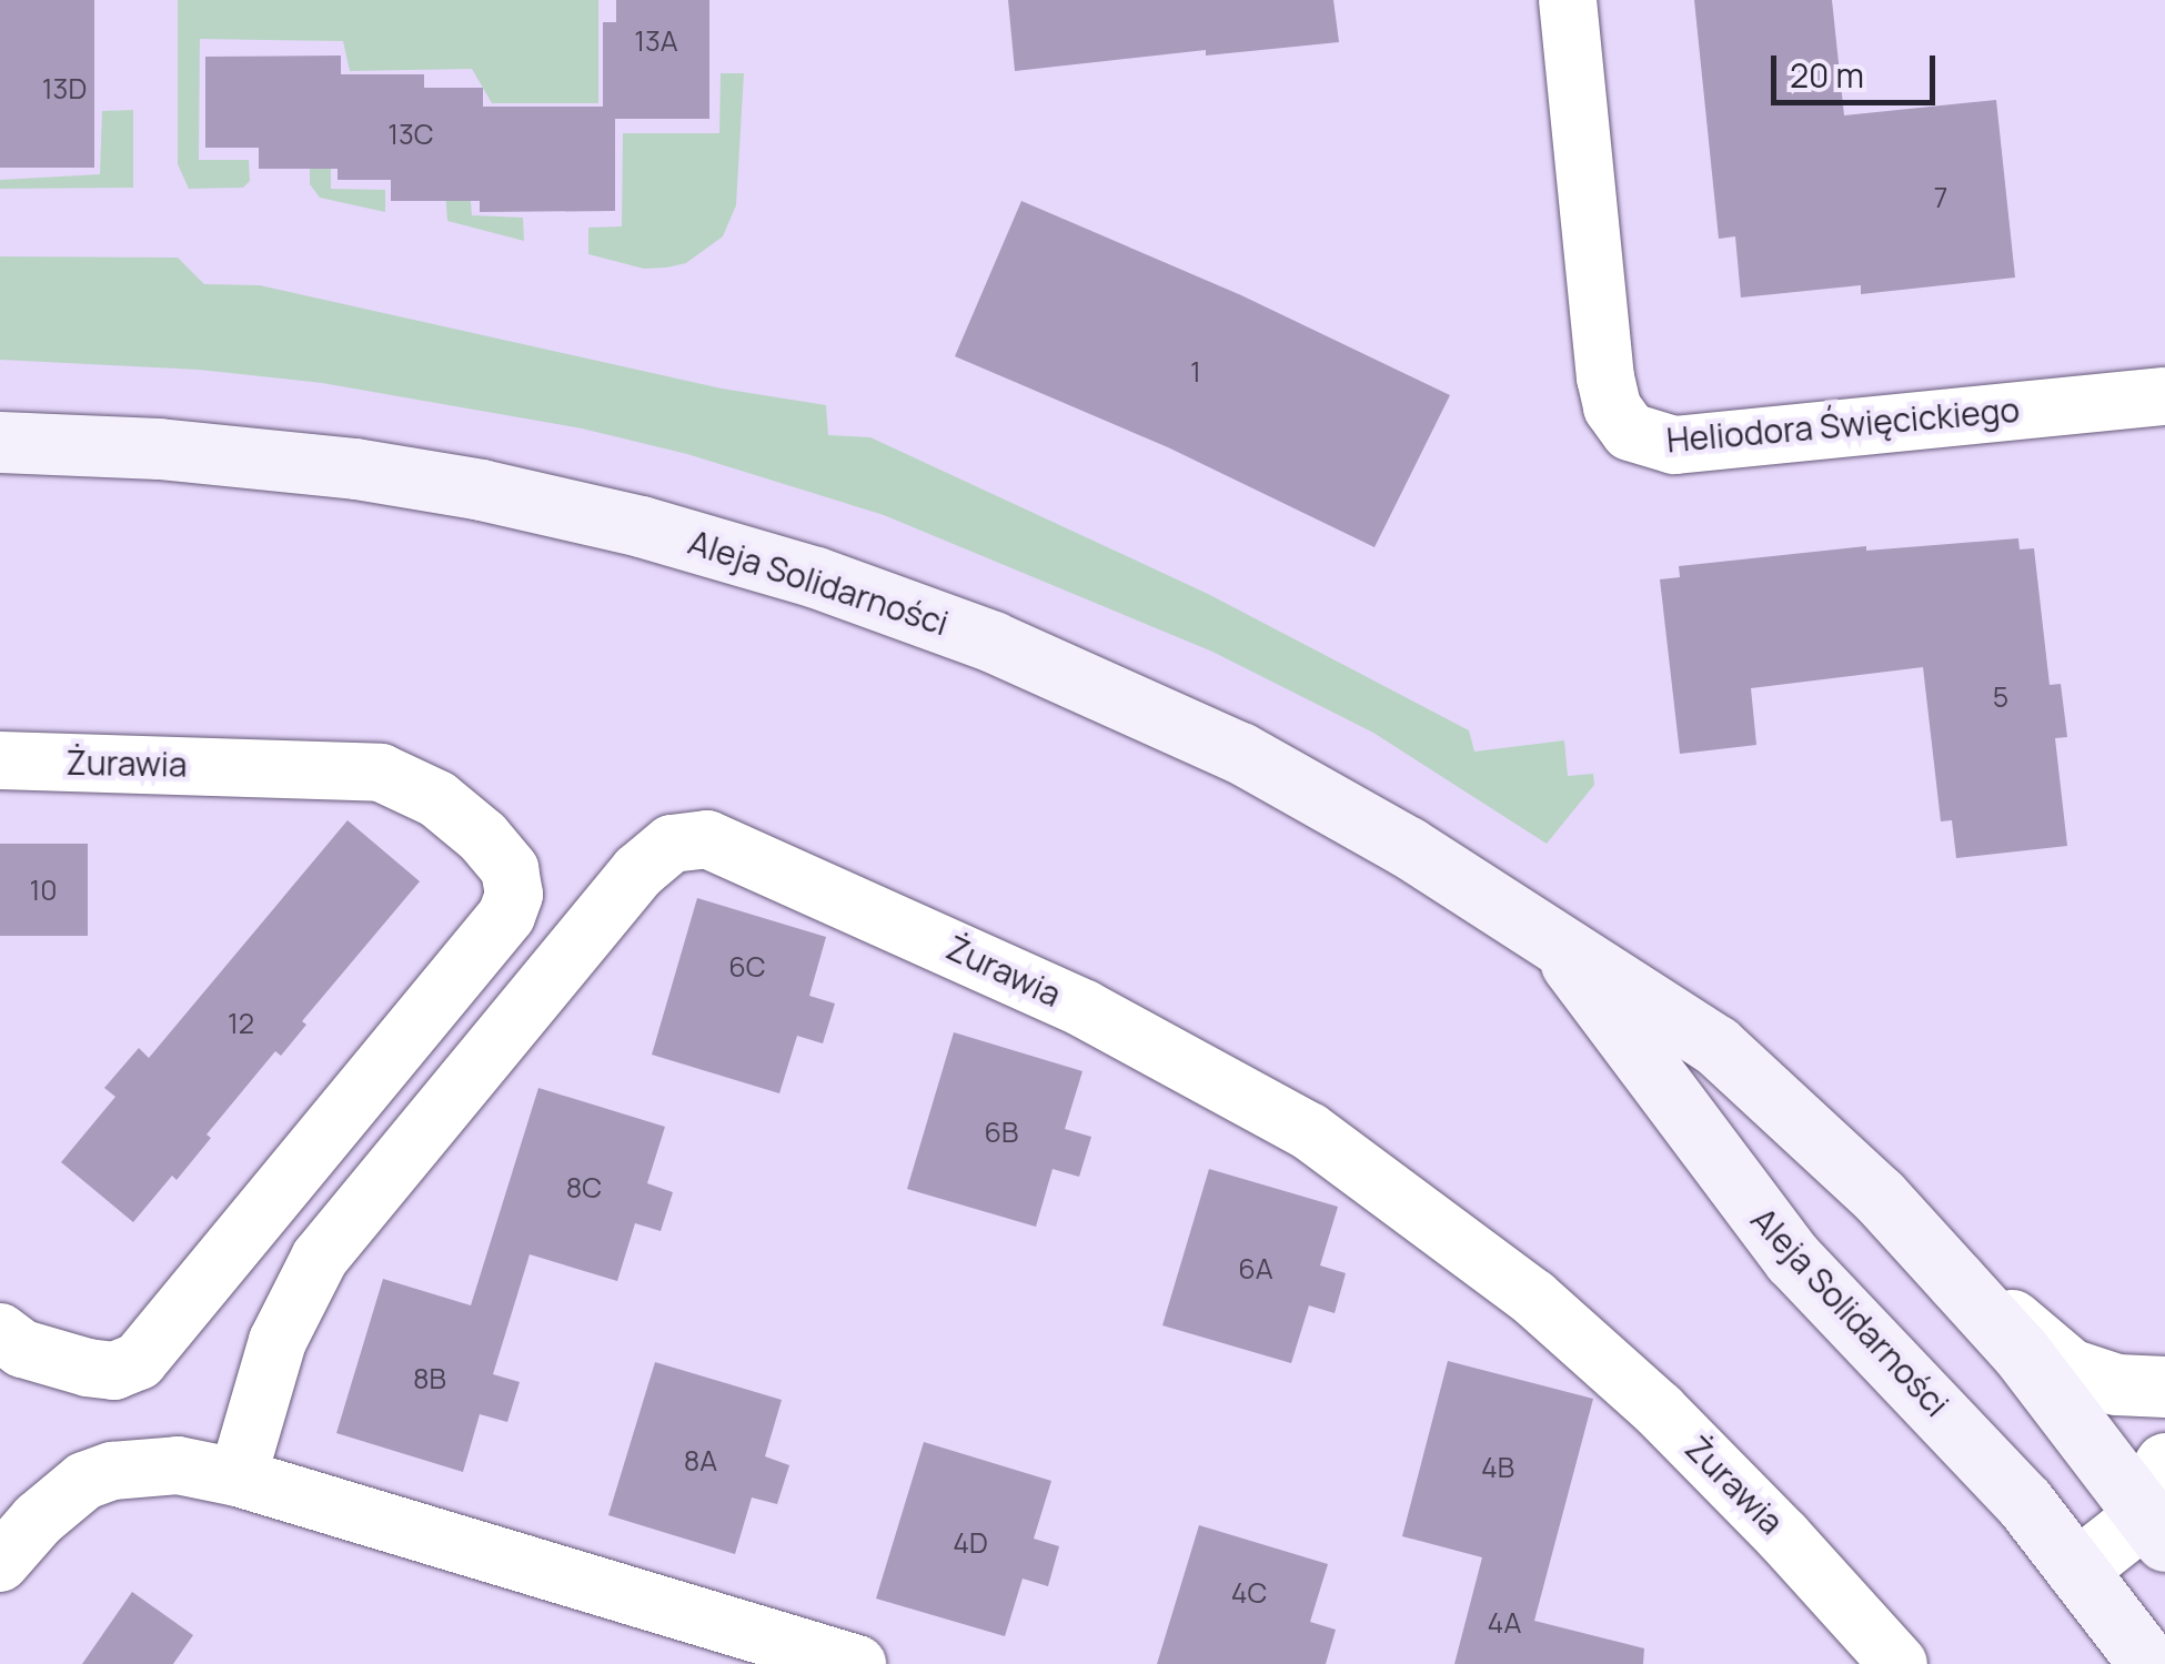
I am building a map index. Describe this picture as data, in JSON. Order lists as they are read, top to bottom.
{
  "streets": {
    "main road": ["Aleja Solidarności"],
    "street": ["Heliodora Święcickiego", "Żurawia"]
  },
  "house_numbers": [
    "13A",
    "13D",
    "13C",
    "7",
    "1",
    "5",
    "10",
    "6C",
    "12",
    "6B",
    "8C",
    "6A",
    "8B",
    "8A",
    "4B",
    "4D",
    "4C",
    "4A"
  ],
  "scale_bar": "20 m"
}
